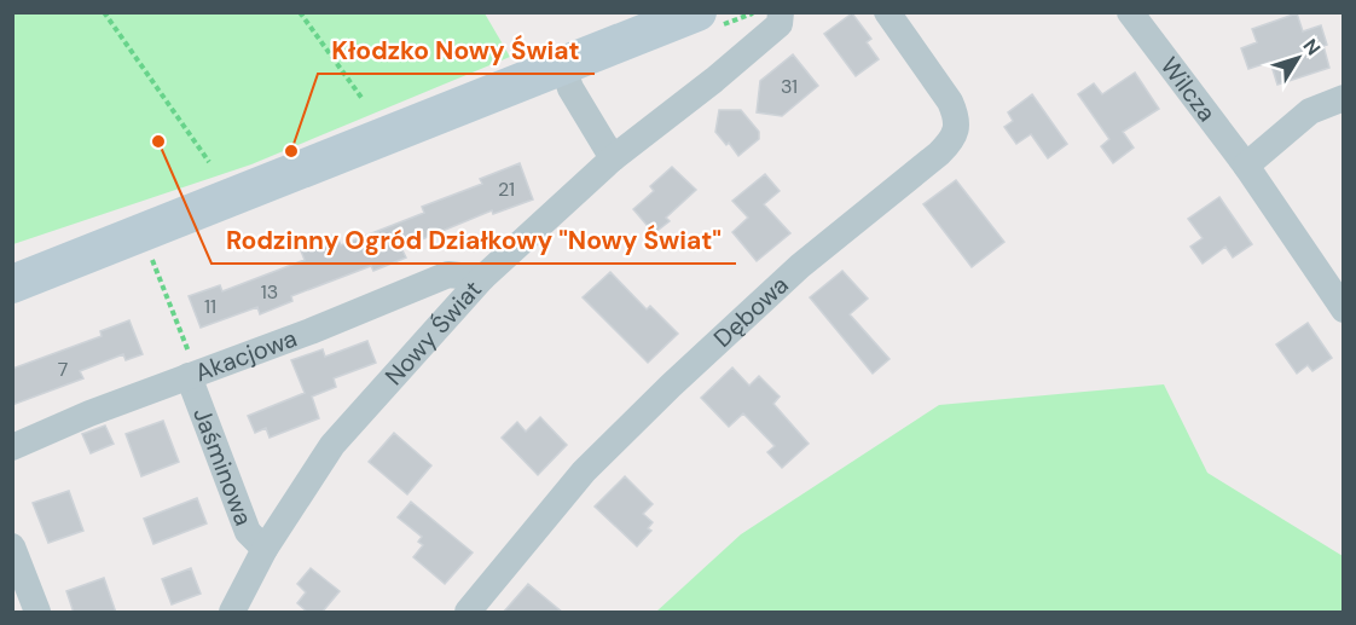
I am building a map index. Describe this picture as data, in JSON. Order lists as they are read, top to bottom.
{
  "streets": {
    "street": [
      "Wilcza",
      "Dębowa",
      "Nowy Świat",
      "Akacjowa",
      "Jaśminowa"
    ]
  },
  "crossings": [
    ["Nowy Świat", "Akacjowa"],
    ["Nowy Świat", "Jaśminowa"],
    ["Akacjowa", "Jaśminowa"]
  ],
  "places": ["Rodzinny Ogród Działkowy \"Nowy Świat\"", "Kłodzko Nowy Świat"],
  "house_numbers": [
    "31",
    "21",
    "13",
    "11",
    "7"
  ],
  "north": "top right"
}
